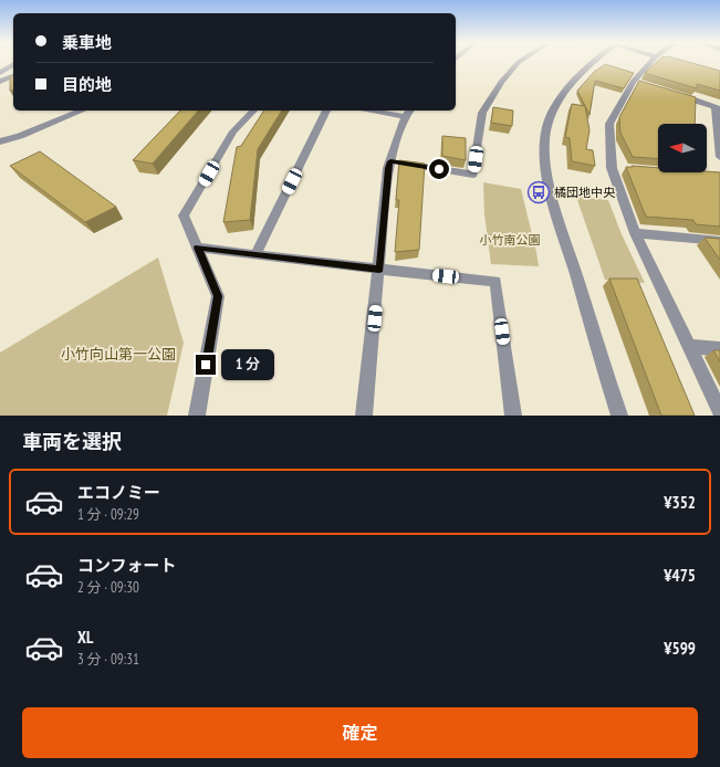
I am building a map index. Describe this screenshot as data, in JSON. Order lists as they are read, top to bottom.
{
  "parks": ["小竹南公園", "小竹向山第一公園"],
  "places": {
    "bus stop": ["橘団地中央"]
  },
  "north": "left",
  "page": {
    "banner": ["乗車地", "目的地"],
    "bubble": "1 分",
    "heading": "車両を選択",
    "list": [
      {
        "name": "エコノミー",
        "note": "1 分 · 09:29",
        "value": "¥352"
      },
      {
        "name": "コンフォート",
        "note": "2 分 · 09:30",
        "value": "¥475"
      },
      {
        "name": "XL",
        "note": "3 分 · 09:31",
        "value": "¥599"
      }
    ],
    "buttons": "確定"
  }
}
